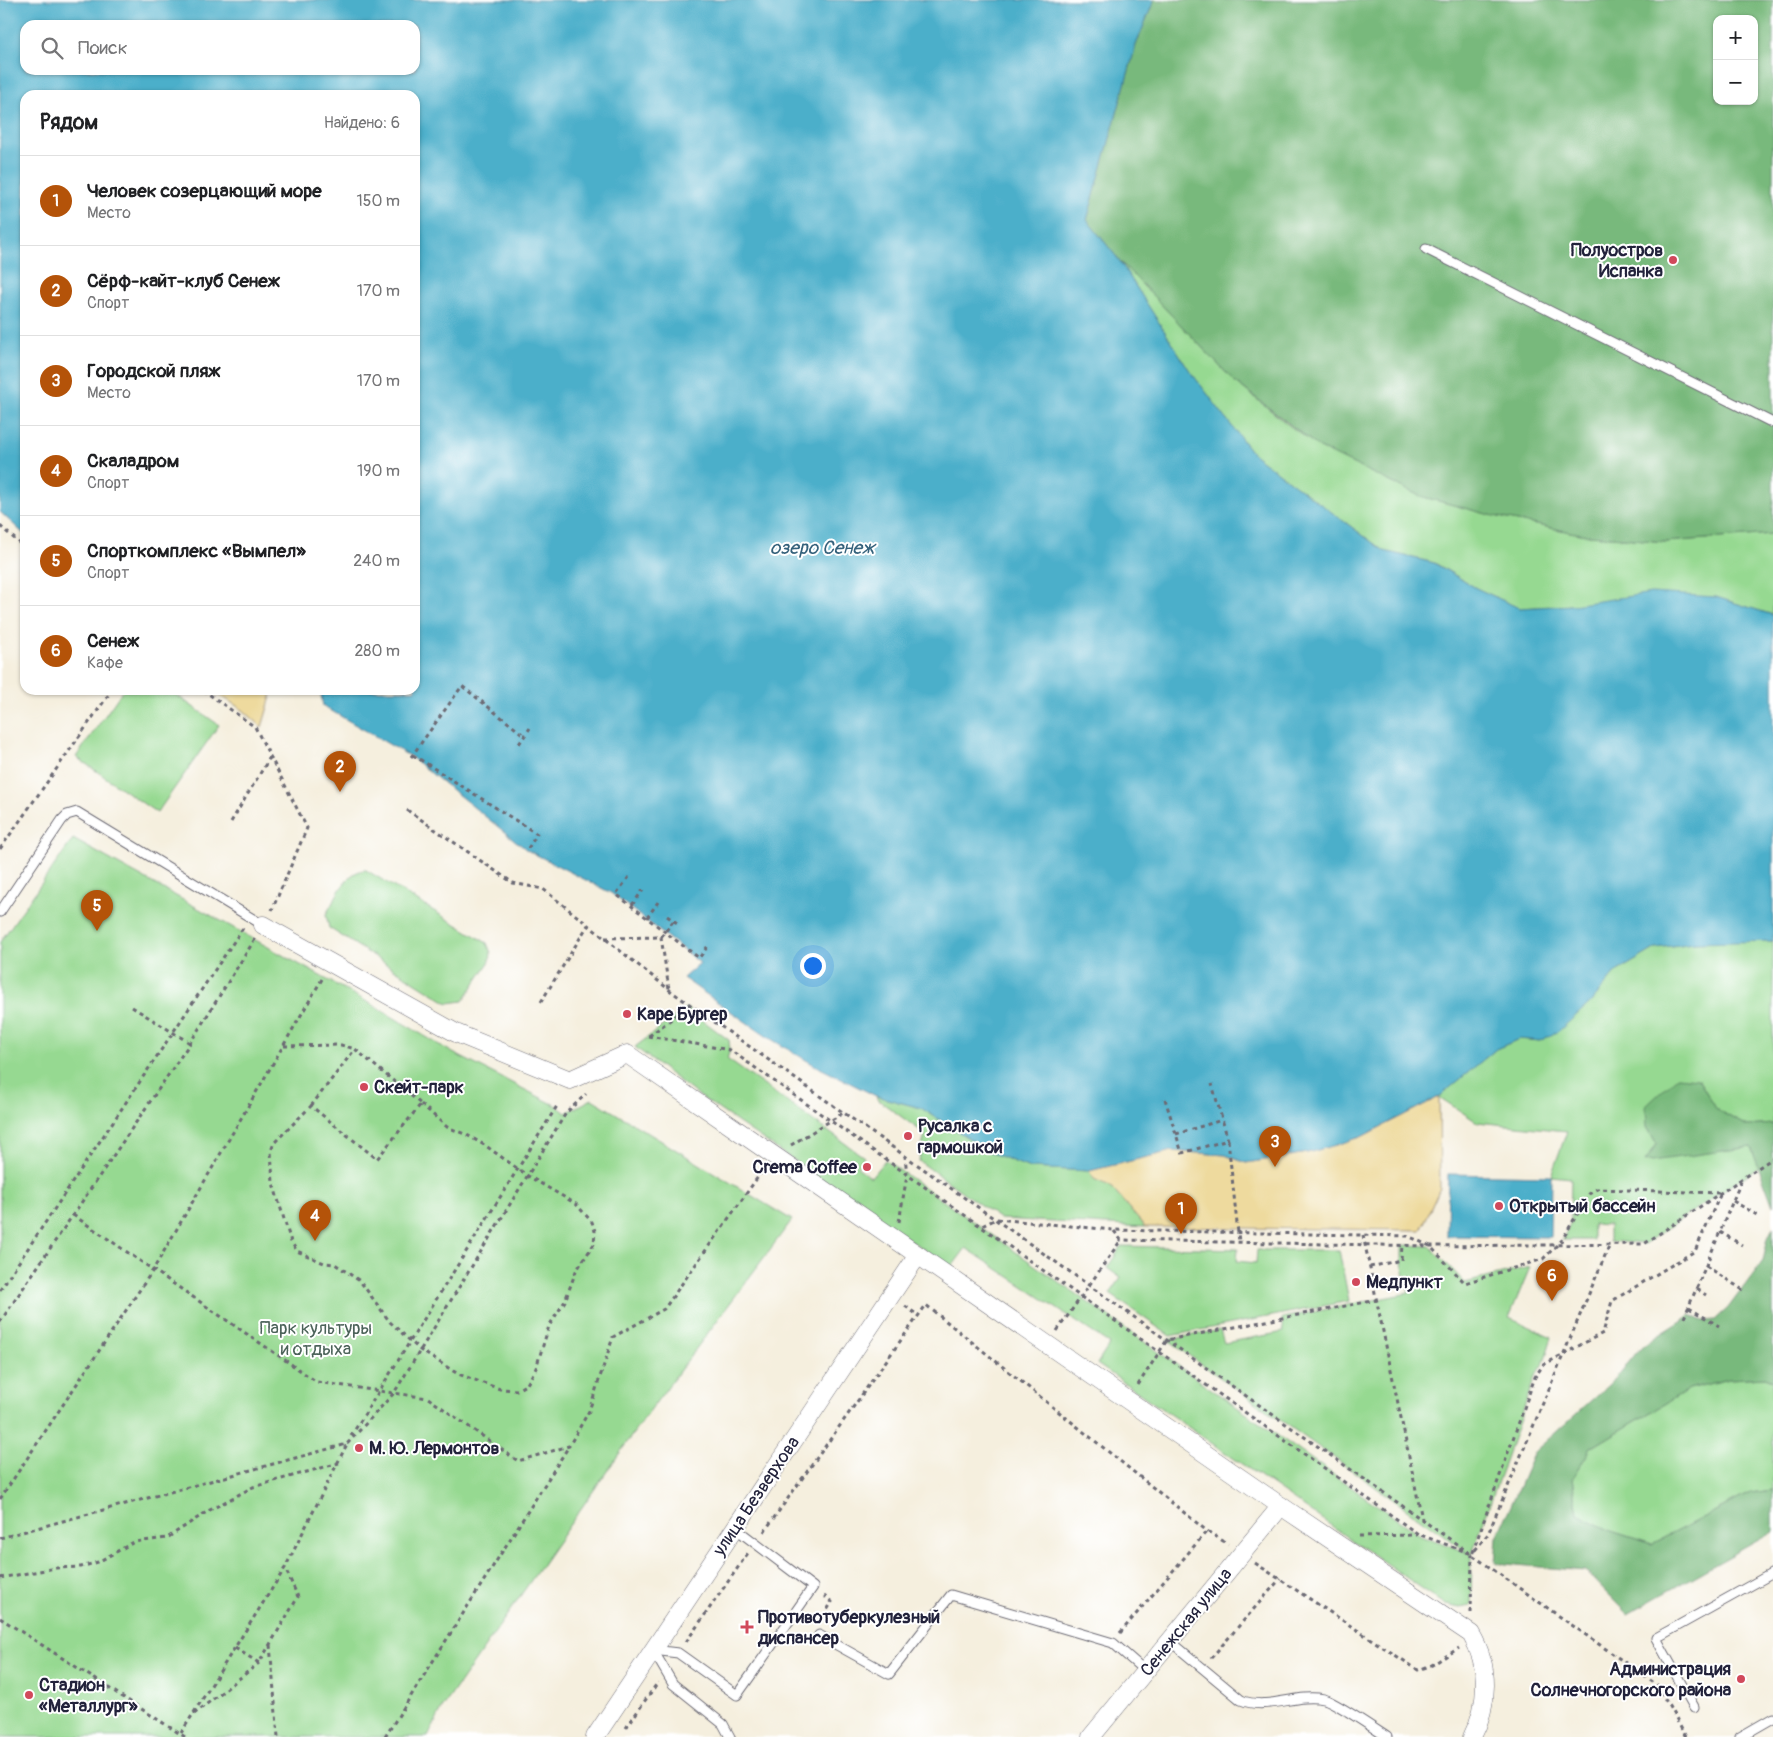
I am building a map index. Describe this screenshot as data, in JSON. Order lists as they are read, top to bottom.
{
  "streets": {
    "street": ["улица Безверхова", "Сенежская улица"]
  },
  "water": ["озеро Сенеж"],
  "parks": ["Парк культуры и отдыха"],
  "places": {
    "other": [
      "Полуостров Испанка",
      "Каре Бургер",
      "Скейт-парк",
      "Русалка с гармошкой",
      "Crema Coffee",
      "Открытый бассейн",
      "Медпункт",
      "М. Ю. Лермонтов",
      "Администрация Солнечногорского района",
      "Стадион «Металлург»"
    ],
    "health": ["Противотуберкулезный диспансер"]
  },
  "page": {
    "map_buttons": ["+", "−"],
    "search": "Поиск",
    "heading": ["Рядом", "Найдено: 6"],
    "list": [
      {
        "mark": "1",
        "name": "Человек созерцающий море",
        "note": "Место",
        "value": "150 m"
      },
      {
        "mark": "2",
        "name": "Сёрф-кайт-клуб Сенеж",
        "note": "Спорт",
        "value": "170 m"
      },
      {
        "mark": "3",
        "name": "Городской пляж",
        "note": "Место",
        "value": "170 m"
      },
      {
        "mark": "4",
        "name": "Скаладром",
        "note": "Спорт",
        "value": "190 m"
      },
      {
        "mark": "5",
        "name": "Спорткомплекс «Вымпел»",
        "note": "Спорт",
        "value": "240 m"
      },
      {
        "mark": "6",
        "name": "Сенеж",
        "note": "Кафе",
        "value": "280 m"
      }
    ],
    "pins": [
      "2",
      "5",
      "3",
      "1",
      "4",
      "6"
    ]
  }
}
